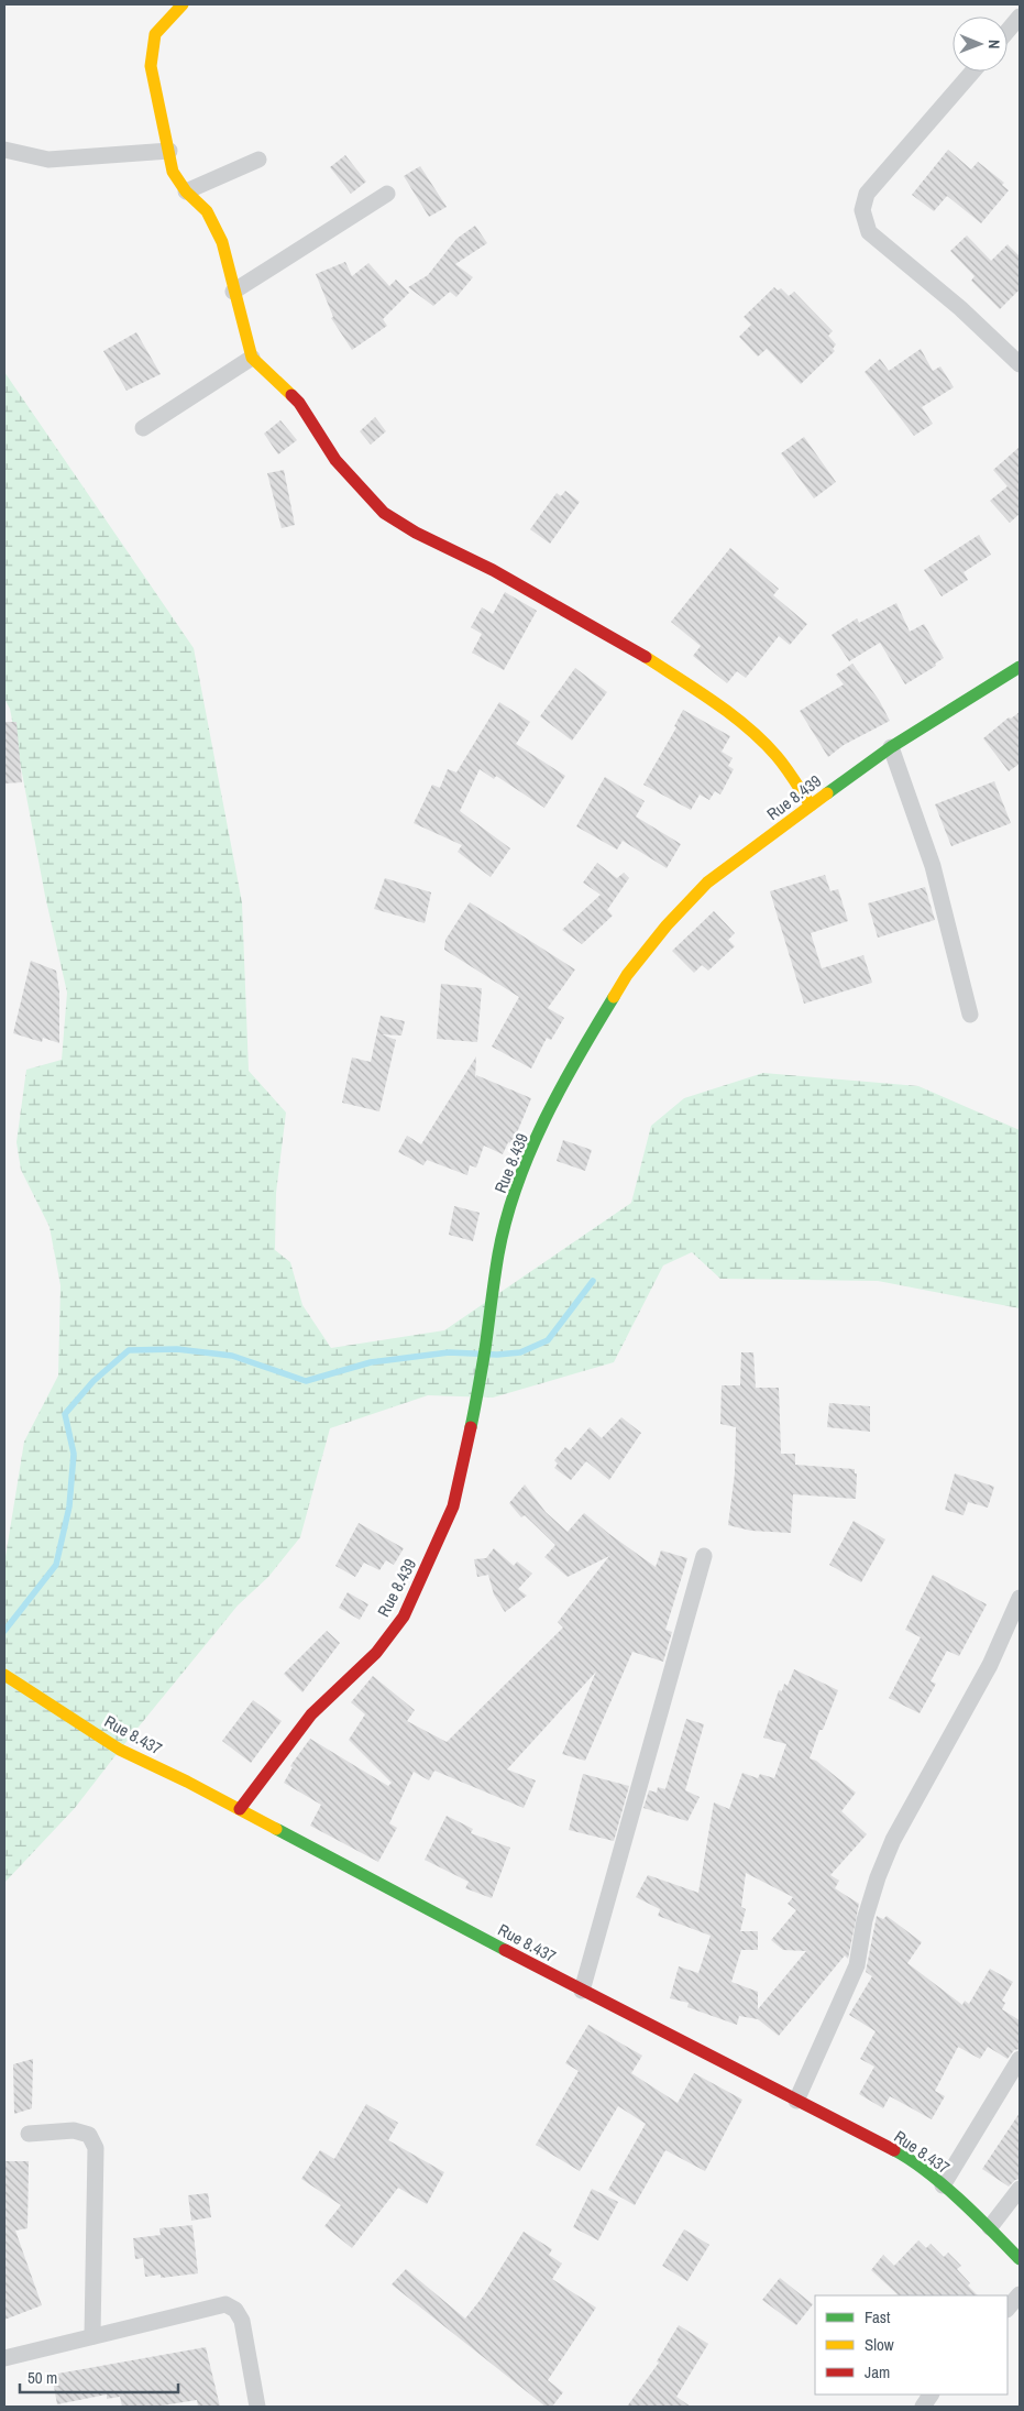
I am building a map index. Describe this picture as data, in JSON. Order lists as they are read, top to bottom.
{
  "streets": {
    "street": ["Rue 8.439", "Rue 8.437"]
  },
  "crossings": [
    ["Rue 8.439", "Rue 8.437"]
  ],
  "legend": ["Fast", "Slow", "Jam"],
  "scale_bar": "50 m",
  "north": "right"
}
